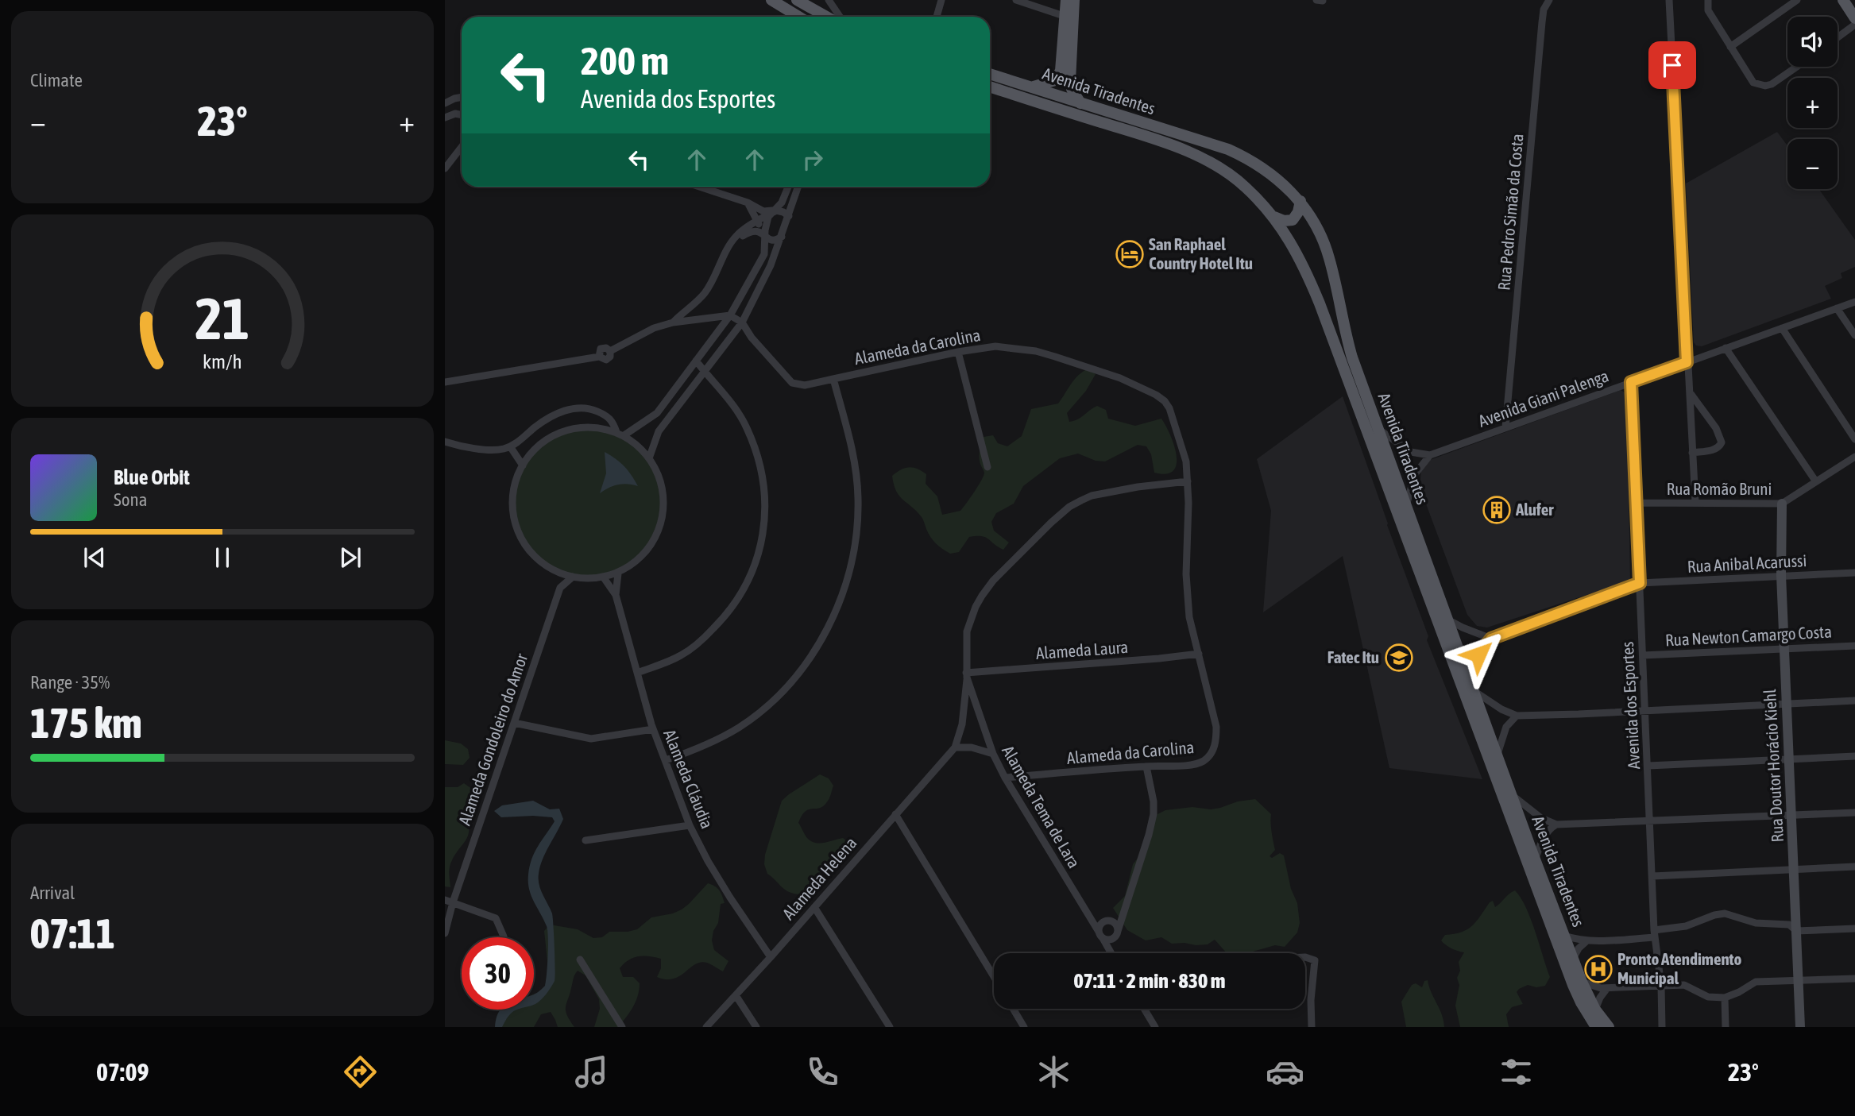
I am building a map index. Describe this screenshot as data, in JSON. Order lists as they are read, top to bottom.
{
  "streets": {
    "main road": ["Avenida Tiradentes"],
    "street": [
      "Rua Pedro Simão da Costa",
      "Alameda da Carolina",
      "Avenida Giani Palenga",
      "Rua Romão Bruni",
      "Rua Anibal Acarussi",
      "Rua Newton Camargo Costa",
      "Alameda Laura",
      "Avenida dos Esportes",
      "Alameda Gondoleiro do Amor",
      "Rua Doutor Horácio Kiehl",
      "Alameda Cláudia",
      "Alameda Tema de Lara",
      "Alameda Helena"
    ]
  },
  "crossings": [
    ["Rua Pedro Simão da Costa", "Avenida Giani Palenga"],
    ["Alameda da Carolina", "Alameda Laura"],
    ["Alameda da Carolina", "Alameda Tema de Lara"],
    ["Avenida Giani Palenga", "Avenida dos Esportes"],
    ["Rua Romão Bruni", "Avenida dos Esportes"],
    ["Rua Romão Bruni", "Rua Doutor Horácio Kiehl"],
    ["Rua Anibal Acarussi", "Avenida dos Esportes"],
    ["Rua Anibal Acarussi", "Rua Doutor Horácio Kiehl"],
    ["Rua Newton Camargo Costa", "Avenida dos Esportes"],
    ["Rua Newton Camargo Costa", "Rua Doutor Horácio Kiehl"],
    ["Alameda Laura", "Alameda Tema de Lara"],
    ["Alameda Laura", "Alameda Helena"],
    ["Alameda Cláudia", "Alameda Helena"],
    ["Alameda Tema de Lara", "Alameda Helena"]
  ],
  "places": {
    "hotel": ["San Raphael Country Hotel Itu"],
    "building": ["Alufer"],
    "school or university": ["Fatec Itu"],
    "hospital": ["Pronto Atendimento Municipal"]
  },
  "page": {
    "tile": [
      "Climate",
      ["Range · 35%", "175 km"],
      ["Arrival", "07:11"]
    ],
    "map_buttons": ["+", "−"],
    "turn": ["200 m", "Avenida dos Esportes"],
    "heat": ["−", "23°", "+"],
    "song": ["Blue Orbit", "Sona"],
    "limit": "30",
    "trip": "07:11 · 2 min · 830 m",
    "tabs": ["07:09", "23°"],
    "gauge": ["21", "km/h"]
  }
}
